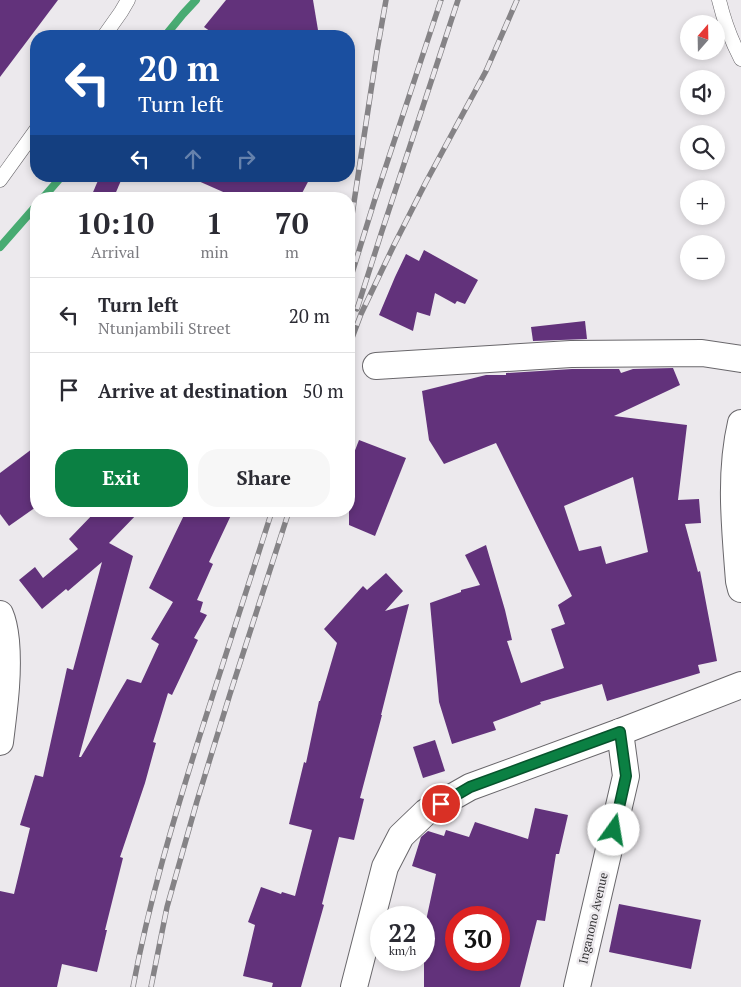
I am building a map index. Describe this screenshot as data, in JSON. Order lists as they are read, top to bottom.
{
  "streets": {
    "street": ["Inganono Avenue"]
  },
  "north": "top",
  "page": {
    "map_buttons": ["+", "−"],
    "turn": ["20 m", "Turn left"],
    "eta": [
      "10:10",
      "Arrival",
      "1",
      "min",
      "70",
      "m"
    ],
    "list": [
      {
        "name": "Turn left",
        "note": "Ntunjambili Street",
        "value": "20 m"
      },
      {
        "name": "Arrive at destination",
        "value": "50 m"
      }
    ],
    "buttons": ["Exit", "Share"],
    "speed": "22 km/h",
    "limit": "30"
  }
}
